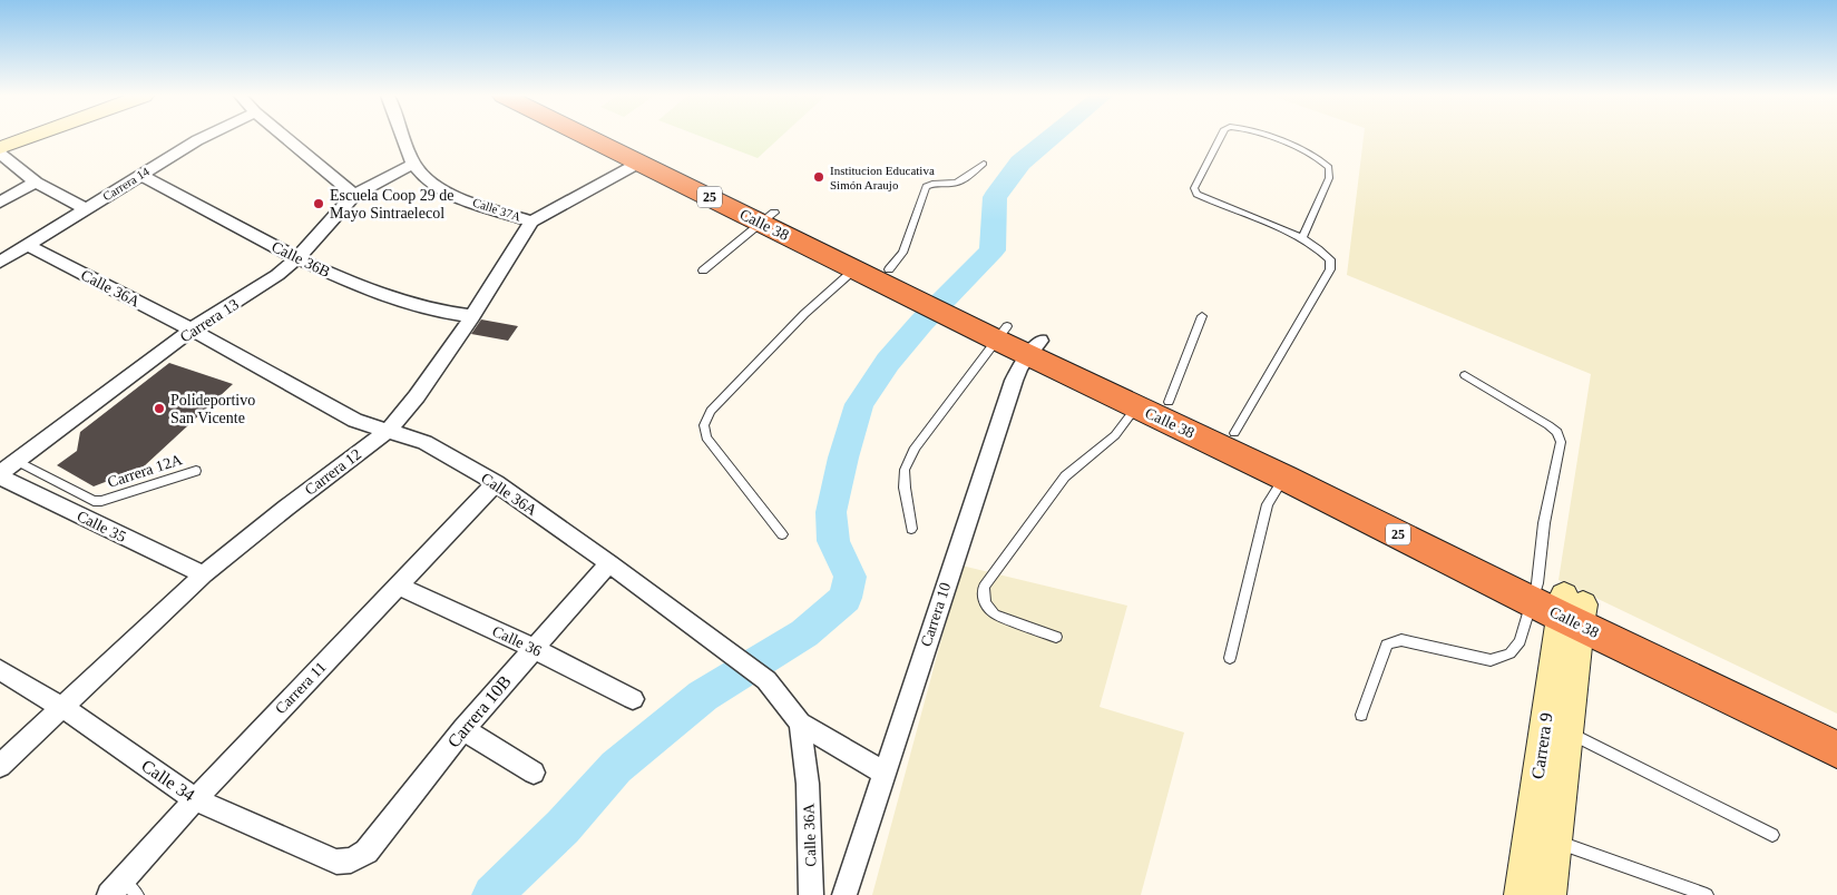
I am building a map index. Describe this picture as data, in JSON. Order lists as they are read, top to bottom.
{
  "streets": {
    "highway": ["25", "Calle 38"],
    "street": [
      "Carrera 14",
      "Calle 37A",
      "Calle 36B",
      "Calle 36A",
      "Carrera 13",
      "Carrera 12",
      "Calle 35",
      "Carrera 10",
      "Calle 36",
      "Carrera 11",
      "Carrera 10B",
      "Carrera 9",
      "Calle 34"
    ],
    "lane": ["Carrera 12A"]
  },
  "crossings": [
    ["Carrera 14", "Calle 36B"],
    ["Carrera 14", "Calle 36A"],
    ["Calle 37A", "Carrera 13"],
    ["Calle 37A", "Carrera 12"],
    ["Calle 38", "Carrera 12"],
    ["Calle 38", "Carrera 10"],
    ["Calle 38", "Carrera 9"],
    ["Calle 36B", "Carrera 13"],
    ["Calle 36B", "Carrera 12"],
    ["Calle 36A", "Carrera 13"],
    ["Calle 36A", "Carrera 12"],
    ["Calle 36A", "Carrera 11"],
    ["Calle 36A", "Carrera 10B"],
    ["Carrera 13", "Carrera 12A"],
    ["Carrera 13", "Calle 35"],
    ["Carrera 12", "Calle 35"],
    ["Carrera 12", "Calle 34"],
    ["Calle 36", "Carrera 11"],
    ["Calle 36", "Carrera 10B"],
    ["Carrera 11", "Calle 34"],
    ["Carrera 10B", "Calle 34"]
  ],
  "places": ["Institucion Educativa Simón Araujo", "Escuela Coop 29 de Mayo Sintraelecol", "Polideportivo San Vicente"]
}
